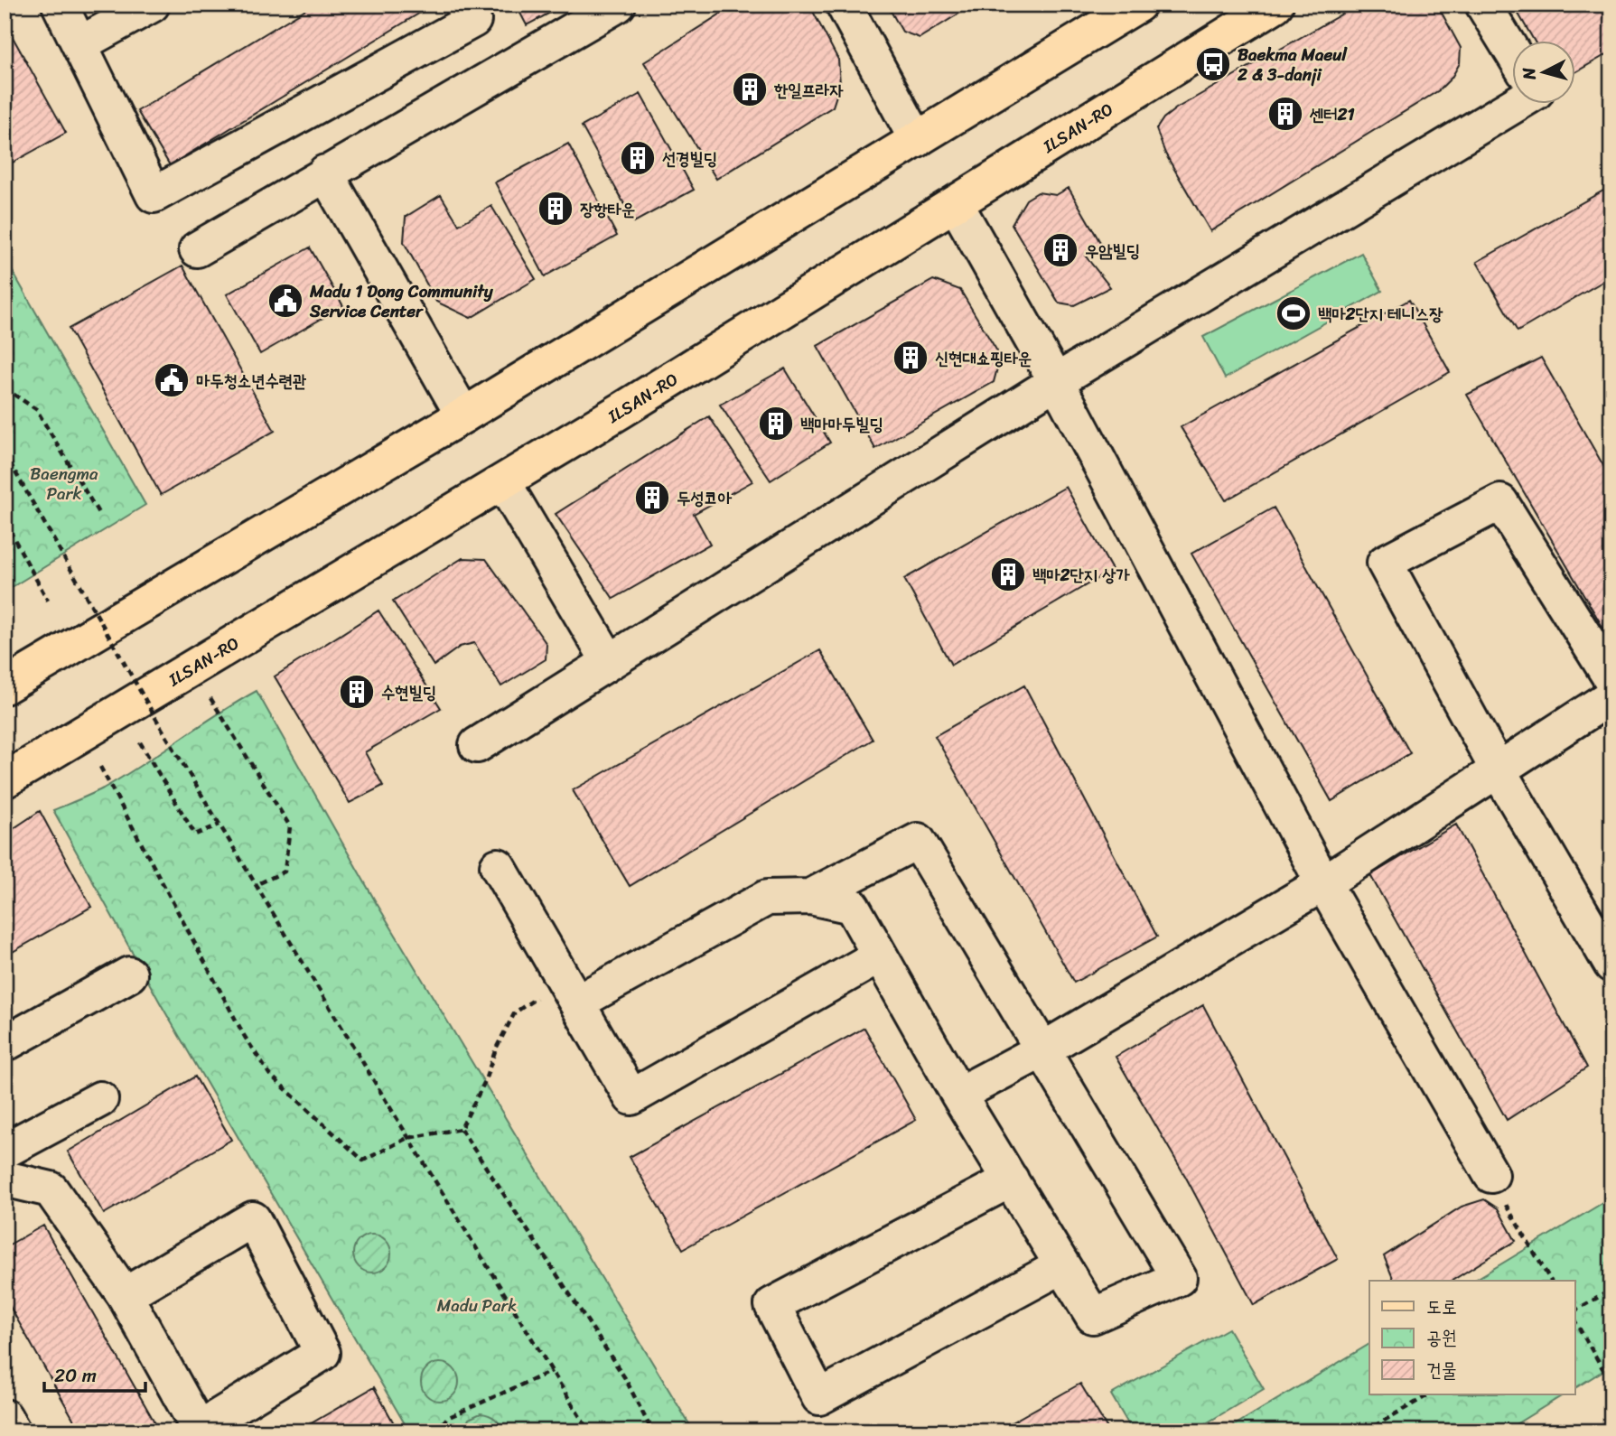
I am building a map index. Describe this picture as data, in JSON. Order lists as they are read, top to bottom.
{
  "streets": {
    "main road": ["ILSAN-RO"]
  },
  "parks": ["Baengma Park", "Madu Park"],
  "places": {
    "bus stop": ["Baekma Maeul 2 & 3-danji"],
    "building": [
      "한일프라자",
      "센터21",
      "선경빌딩",
      "장항타운",
      "우암빌딩",
      "신현대쇼핑타운",
      "백마마두빌딩",
      "두성코아",
      "백마2단지 상가",
      "수현빌딩"
    ],
    "public building": ["Madu 1 Dong Community Service Center", "마두청소년수련관"],
    "sports": ["백마2단지 테니스장"]
  },
  "legend": ["도로", "공원", "건물"],
  "scale_bar": "20 m",
  "north": "left"
}
